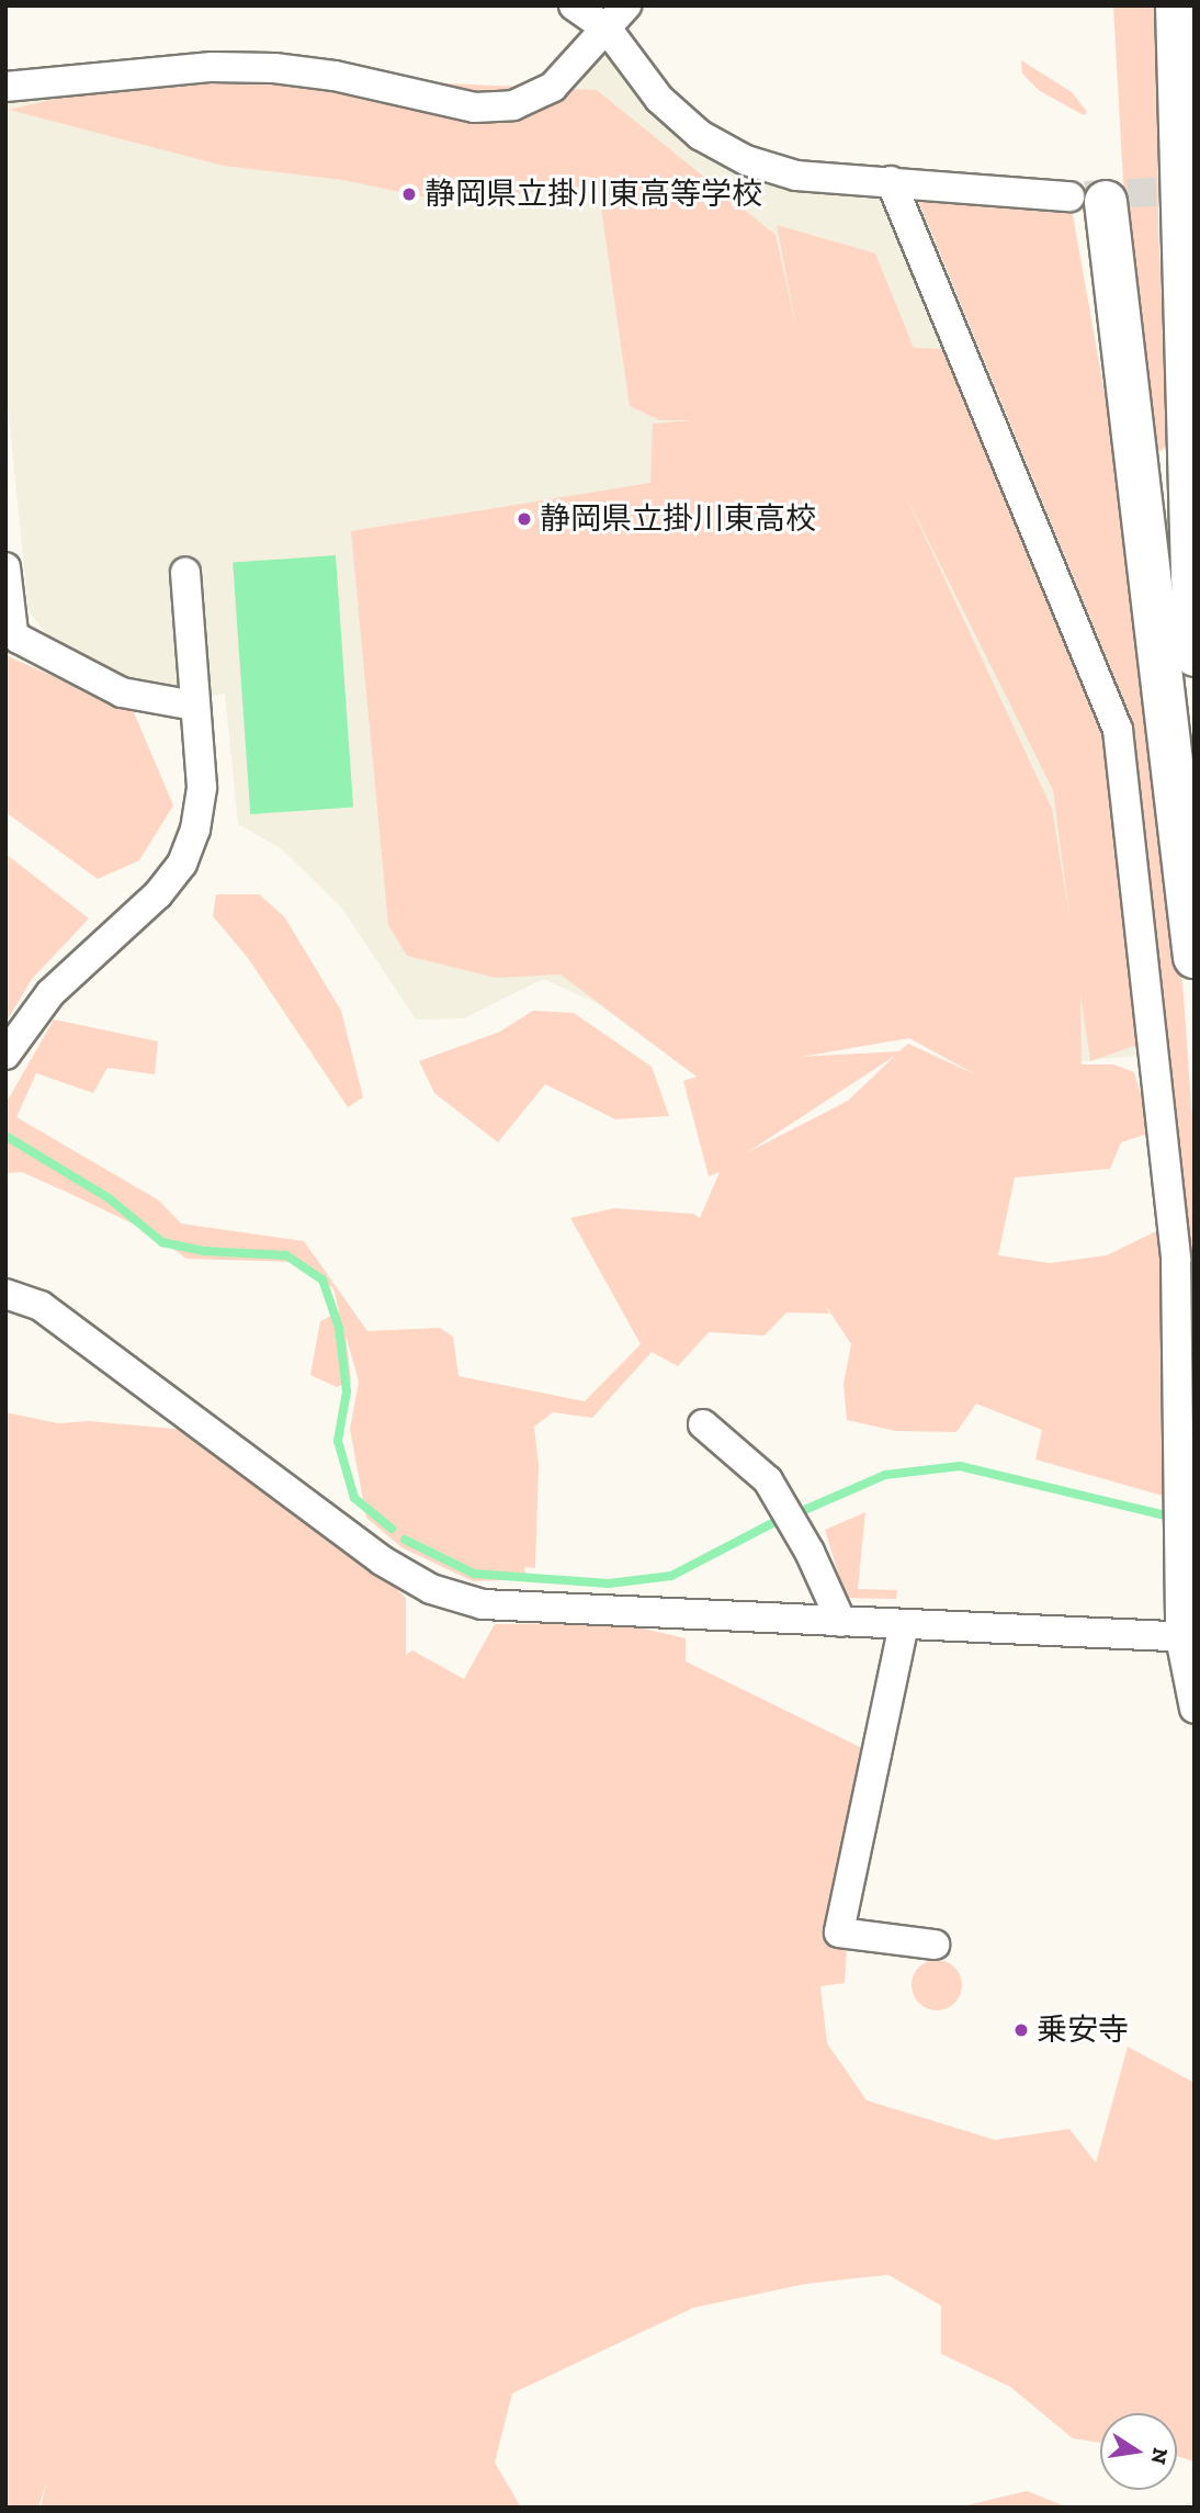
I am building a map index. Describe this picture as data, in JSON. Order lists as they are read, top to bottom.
{
  "places": ["静岡県立掛川東高等学校", "静岡県立掛川東高校", "乗安寺"],
  "north": "right"
}
